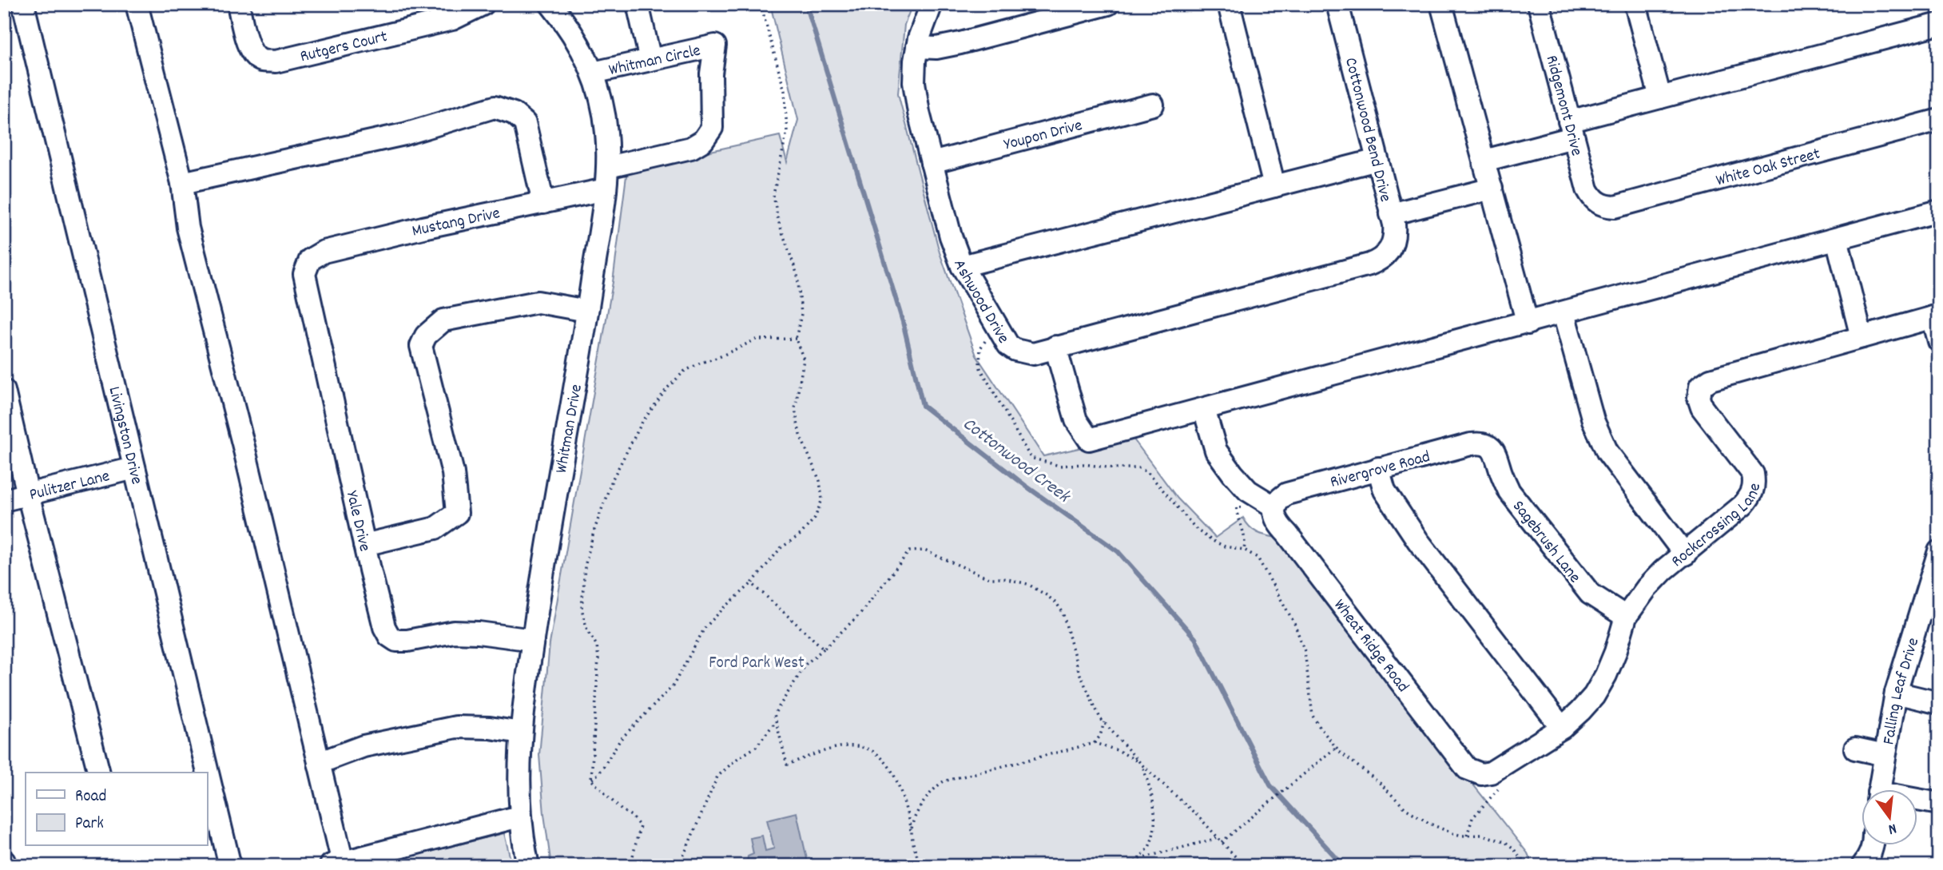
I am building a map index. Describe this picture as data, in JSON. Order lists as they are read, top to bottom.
{
  "streets": {
    "street": [
      "Rutgers Court",
      "Whitman Circle",
      "Ridgemont Drive",
      "Cottonwood Bend Drive",
      "Youpon Drive",
      "White Oak Street",
      "Mustang Drive",
      "Ashwood Drive",
      "Whitman Drive",
      "Livingston Drive",
      "Rivergrove Road",
      "Pulitzer Lane",
      "Yale Drive",
      "Rockcrossing Lane",
      "Sagebrush Lane",
      "Wheat Ridge Road",
      "Falling Leaf Drive"
    ]
  },
  "crossings": [
    ["Whitman Circle", "Whitman Drive"],
    ["Ridgemont Drive", "White Oak Street"],
    ["Cottonwood Bend Drive", "Ashwood Drive"],
    ["Youpon Drive", "Ashwood Drive"],
    ["Mustang Drive", "Whitman Drive"],
    ["Mustang Drive", "Yale Drive"],
    ["Whitman Drive", "Yale Drive"],
    ["Livingston Drive", "Pulitzer Lane"],
    ["Rivergrove Road", "Sagebrush Lane"],
    ["Rivergrove Road", "Wheat Ridge Road"],
    ["Rockcrossing Lane", "Sagebrush Lane"],
    ["Rockcrossing Lane", "Wheat Ridge Road"]
  ],
  "water": ["Cottonwood Creek"],
  "parks": ["Ford Park West"],
  "legend": ["Road", "Park"],
  "north": "bottom"
}
